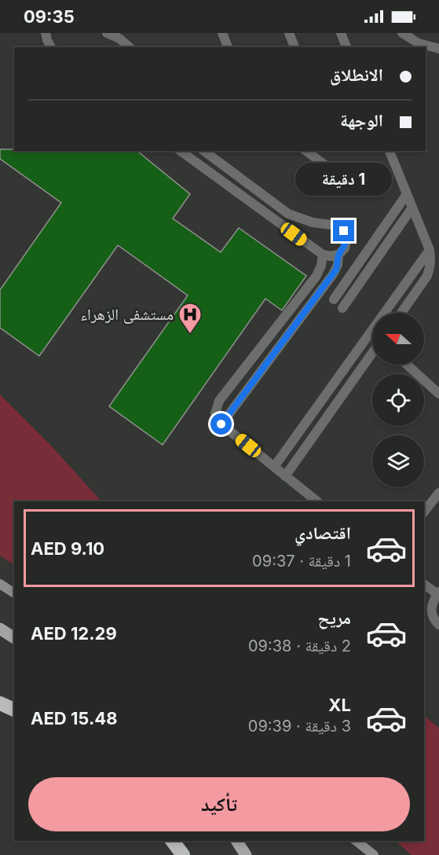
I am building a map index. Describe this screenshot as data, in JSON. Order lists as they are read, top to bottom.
{
  "places": {
    "hospital": ["مستشفى الزهراء"]
  },
  "north": "left",
  "page": {
    "status": "09:35",
    "banner": ["الانطلاق", "الوجهة"],
    "bubble": "1 دقيقة",
    "list": [
      {
        "name": "اقتصادي",
        "note": "1 دقيقة · 09:37",
        "value": "AED 9.10"
      },
      {
        "name": "مريح",
        "note": "2 دقيقة · 09:38",
        "value": "AED 12.29"
      },
      {
        "name": "XL",
        "note": "3 دقيقة · 09:39",
        "value": "AED 15.48"
      }
    ],
    "buttons": "تأكيد"
  }
}
